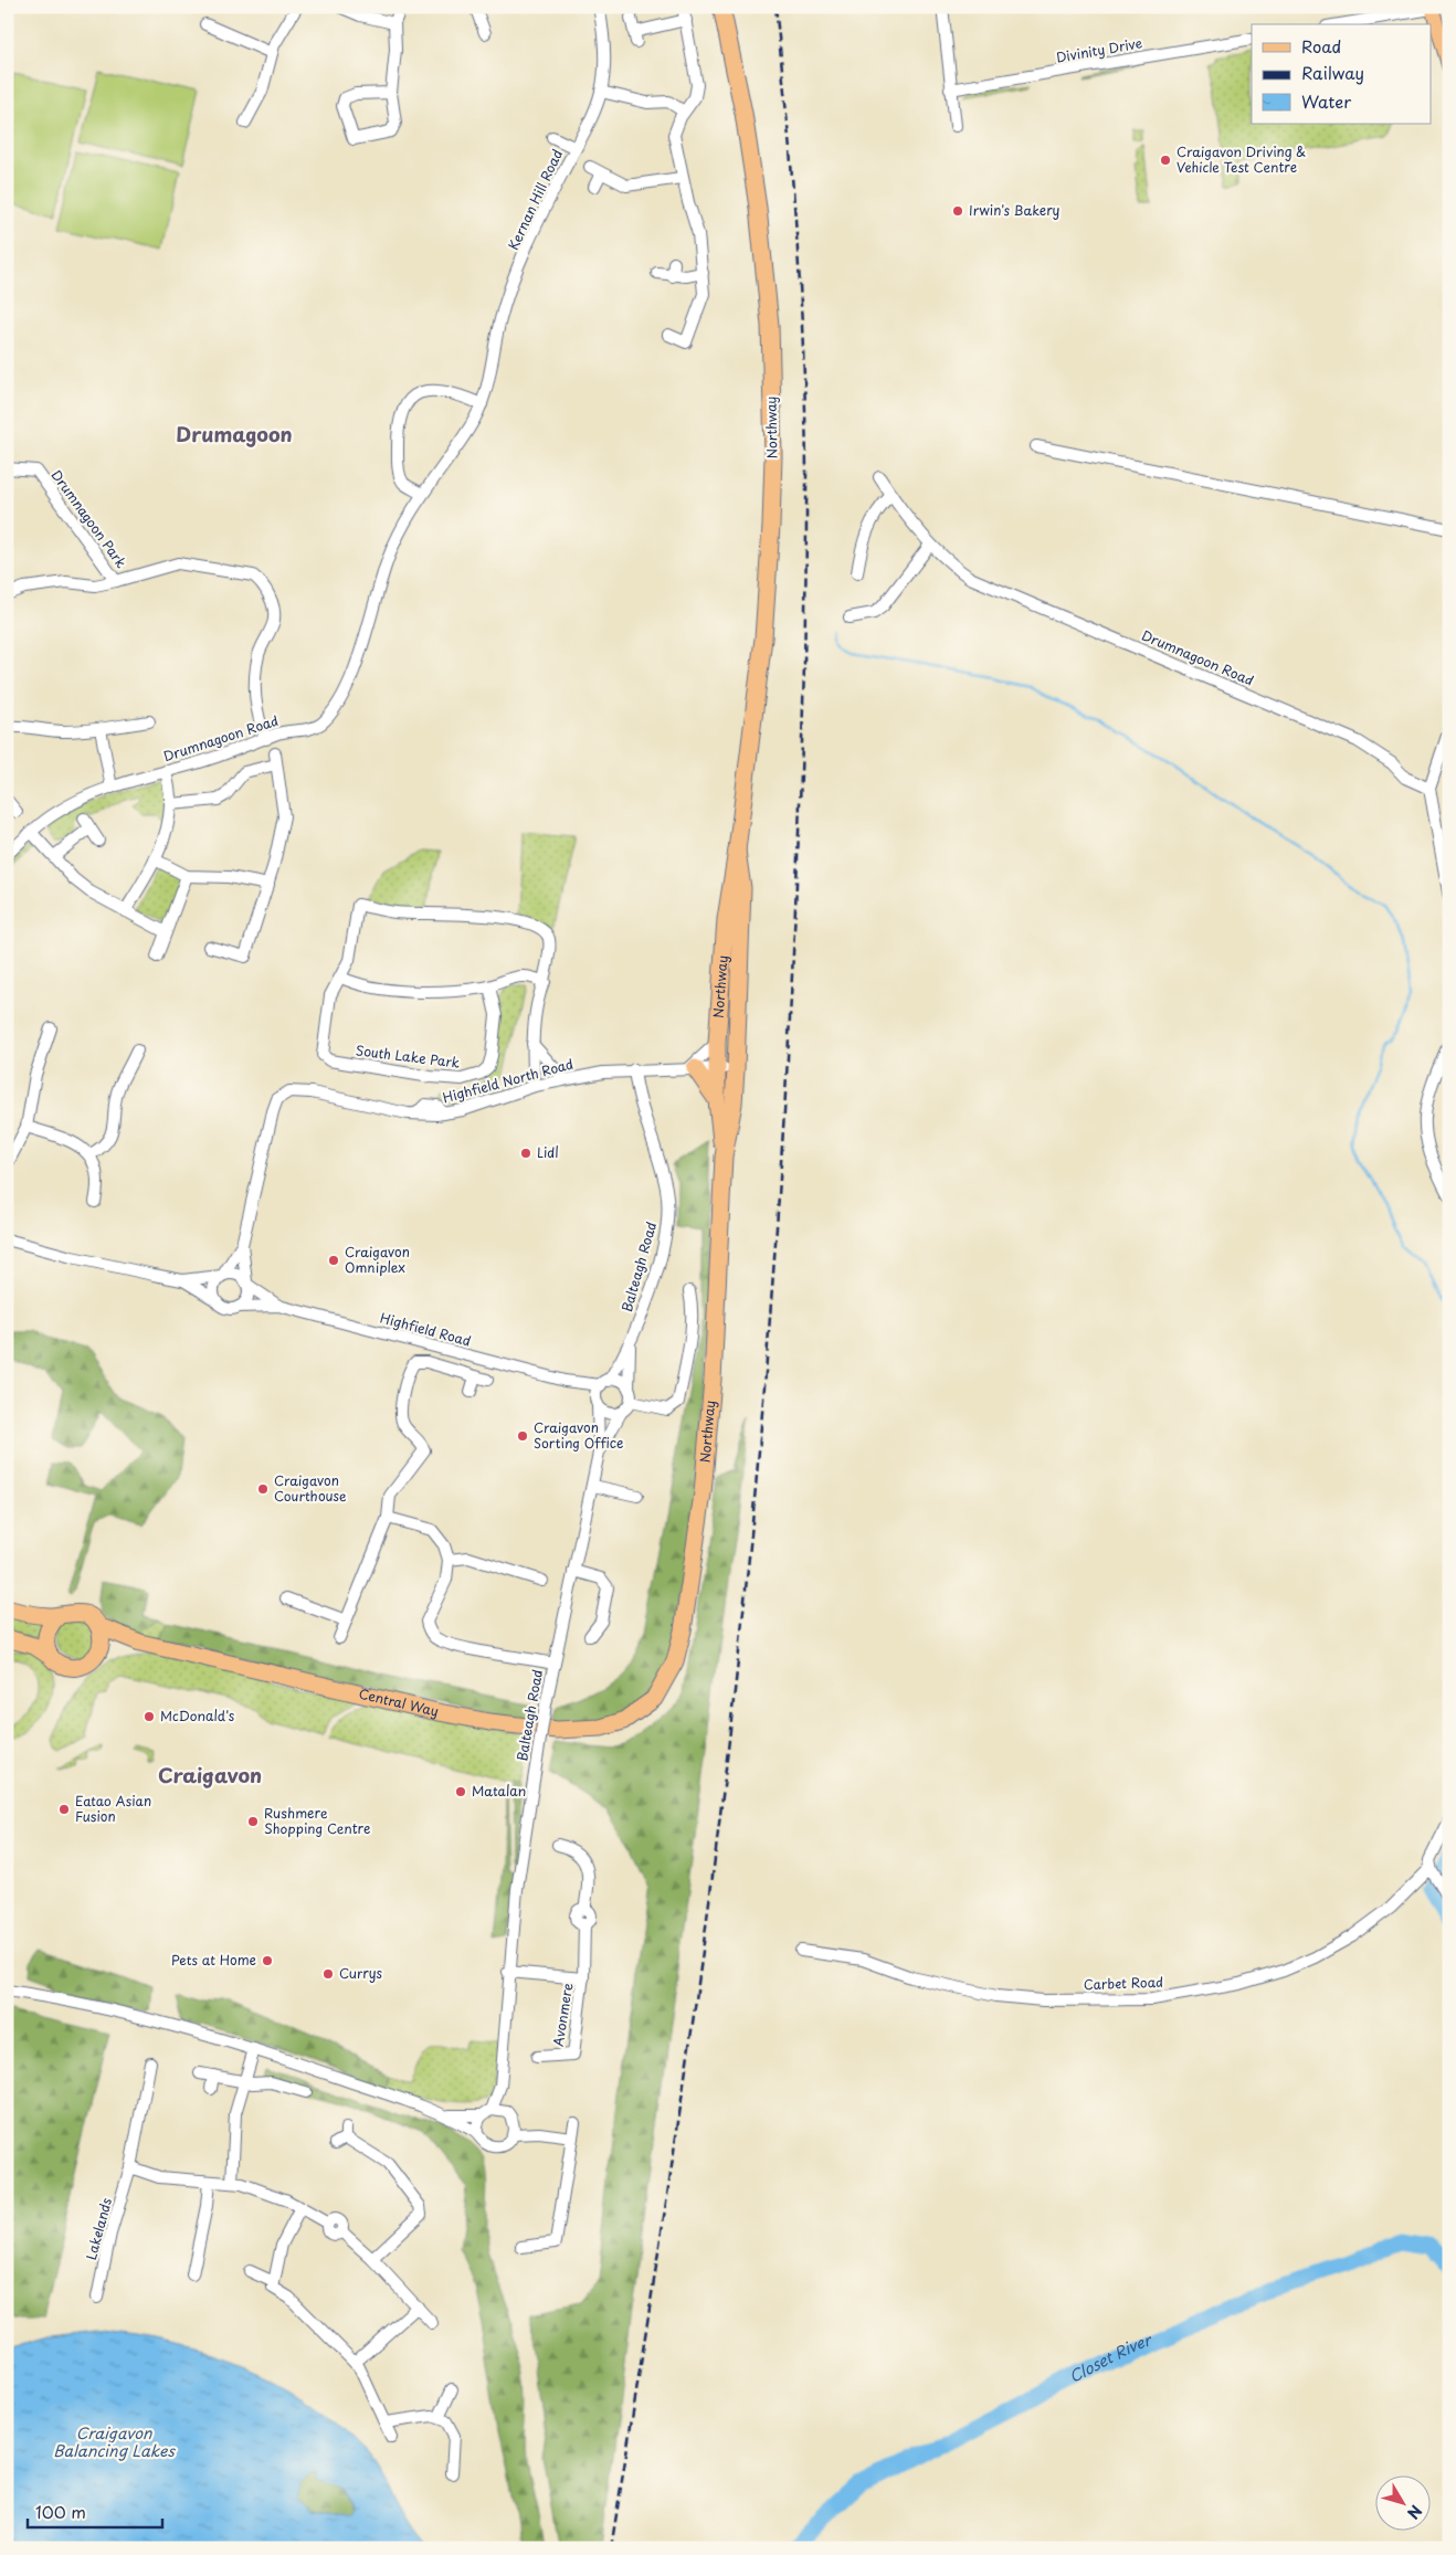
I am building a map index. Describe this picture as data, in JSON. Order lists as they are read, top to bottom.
{
  "streets": {
    "highway": ["Northway", "Central Way"],
    "street": [
      "Divinity Drive",
      "Kernan Hill Road",
      "Drumnagoon Park",
      "Drumnagoon Road",
      "South Lake Park",
      "Highfield North Road",
      "Balteagh Road",
      "Highfield Road",
      "Carbet Road",
      "Avonmere",
      "Lakelands"
    ]
  },
  "crossings": [
    ["Kernan Hill Road", "Drumnagoon Road"],
    ["Northway", "Highfield North Road"],
    ["Northway", "Central Way"],
    ["Drumnagoon Park", "Drumnagoon Road"],
    ["South Lake Park", "Highfield North Road"],
    ["Highfield North Road", "Balteagh Road"],
    ["Highfield North Road", "Highfield Road"],
    ["Balteagh Road", "Highfield Road"],
    ["Balteagh Road", "Avonmere"]
  ],
  "districts": ["Drumagoon", "Craigavon"],
  "water": ["Closet River", "Craigavon Balancing Lakes"],
  "places": [
    "Craigavon Driving & Vehicle Test Centre",
    "Irwin's Bakery",
    "Lidl",
    "Craigavon Omniplex",
    "Craigavon Sorting Office",
    "Craigavon Courthouse",
    "McDonald's",
    "Matalan",
    "Eatao Asian Fusion",
    "Rushmere Shopping Centre",
    "Pets at Home",
    "Currys"
  ],
  "legend": ["Road", "Railway", "Water"],
  "scale_bar": "100 m",
  "north": "bottom right"
}
